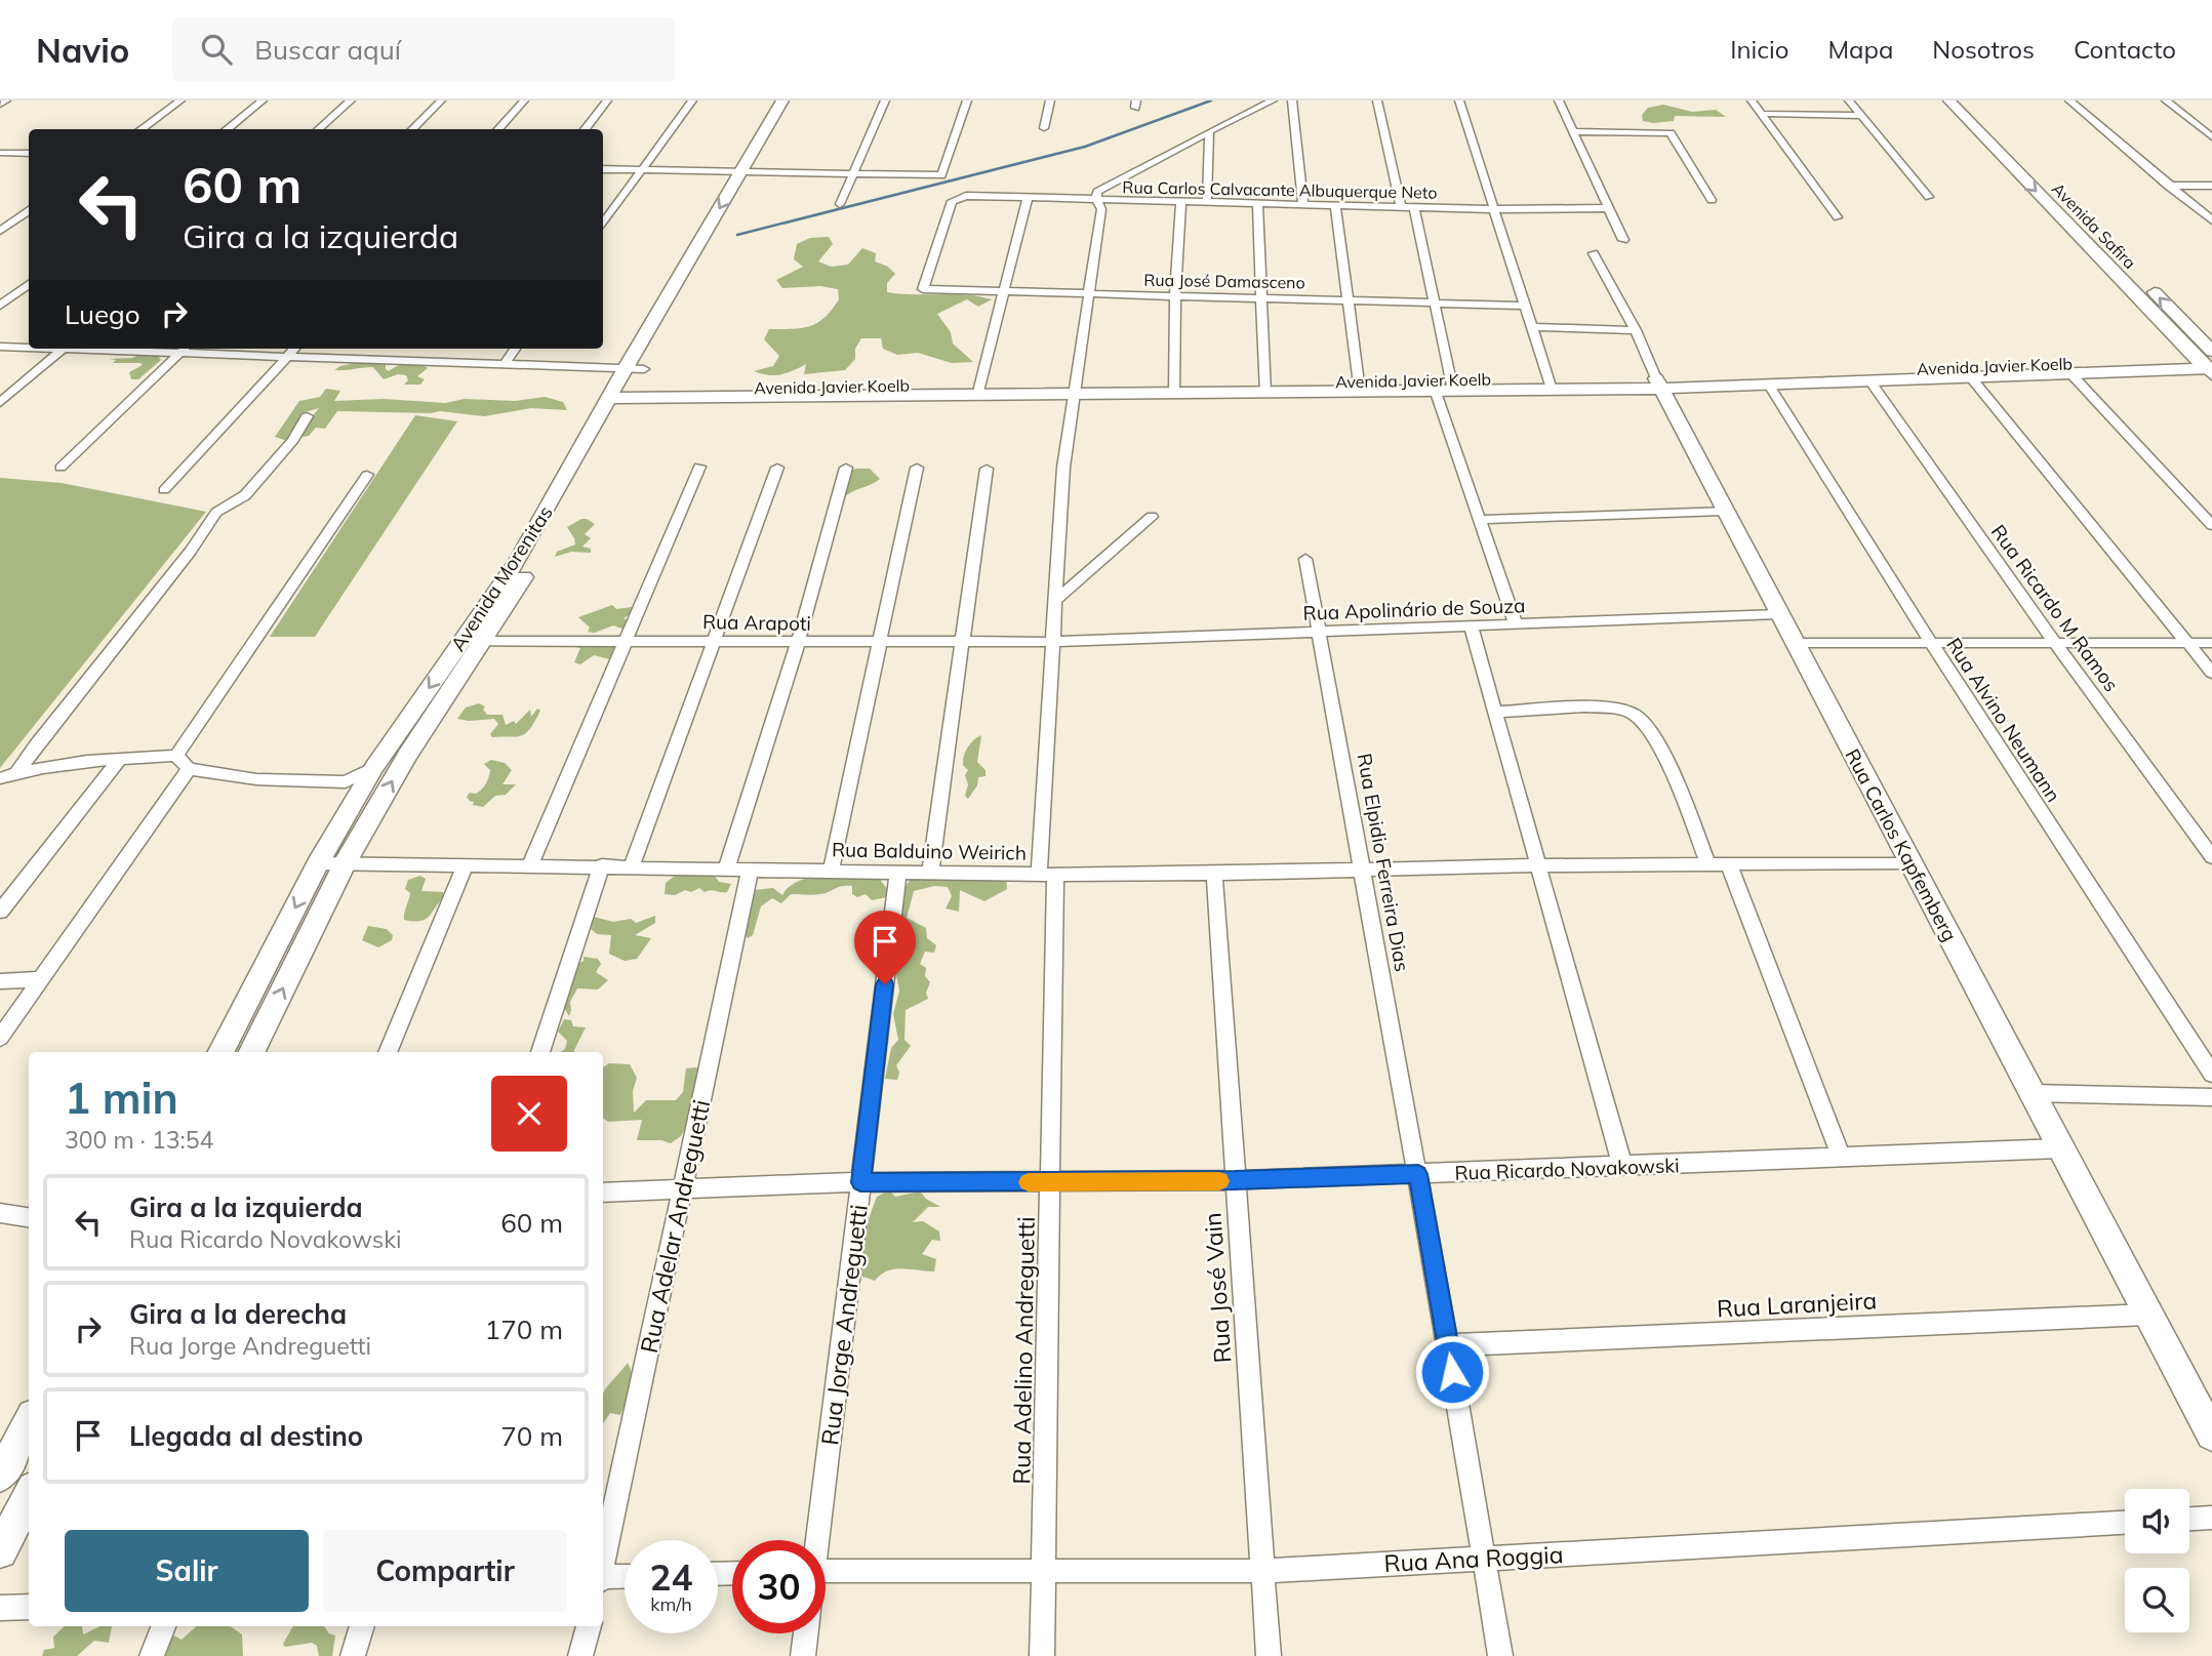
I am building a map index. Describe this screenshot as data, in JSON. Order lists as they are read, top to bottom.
{
  "streets": {
    "street": [
      "Rua Carlos Calvacante Albuquerque Neto",
      "Avenida Safira",
      "Rua José Damasceno",
      "Avenida Javier Koelb",
      "Avenida Morenitas",
      "Rua Ricardo M Ramos",
      "Rua Apolinário de Souza",
      "Rua Arapoti",
      "Rua Alvino Neumann",
      "Rua Carlos Kapfemberg",
      "Rua Balduino Weirich",
      "Rua Elpidio Ferreira Dias",
      "Rua Ricardo Novakowski",
      "Rua Adelar Andreguetti",
      "Rua José Vain",
      "Rua Laranjeira",
      "Rua Jorge Andreguetti",
      "Rua Adelino Andreguetti",
      "Rua Ana Roggia"
    ]
  },
  "crossings": [
    ["Rua Carlos Calvacante Albuquerque Neto", "Rua José Damasceno"],
    ["Rua Carlos Calvacante Albuquerque Neto", "Rua Adelino Andreguetti"],
    ["Avenida Safira", "Avenida Javier Koelb"],
    ["Rua José Damasceno", "Rua Adelino Andreguetti"],
    ["Avenida Javier Koelb", "Rua Ricardo M Ramos"],
    ["Avenida Javier Koelb", "Rua Alvino Neumann"],
    ["Avenida Javier Koelb", "Rua Carlos Kapfemberg"],
    ["Avenida Javier Koelb", "Rua Adelino Andreguetti"],
    ["Avenida Morenitas", "Rua Arapoti"],
    ["Avenida Morenitas", "Rua Balduino Weirich"],
    ["Rua Apolinário de Souza", "Rua Arapoti"],
    ["Rua Apolinário de Souza", "Rua Carlos Kapfemberg"],
    ["Rua Apolinário de Souza", "Rua Elpidio Ferreira Dias"],
    ["Rua Apolinário de Souza", "Rua Adelino Andreguetti"],
    ["Rua Arapoti", "Rua Adelino Andreguetti"],
    ["Rua Carlos Kapfemberg", "Rua Balduino Weirich"],
    ["Rua Carlos Kapfemberg", "Rua Ricardo Novakowski"],
    ["Rua Carlos Kapfemberg", "Rua Laranjeira"],
    ["Rua Balduino Weirich", "Rua Elpidio Ferreira Dias"],
    ["Rua Balduino Weirich", "Rua Adelar Andreguetti"],
    ["Rua Balduino Weirich", "Rua José Vain"],
    ["Rua Balduino Weirich", "Rua Jorge Andreguetti"],
    ["Rua Balduino Weirich", "Rua Adelino Andreguetti"],
    ["Rua Elpidio Ferreira Dias", "Rua Ricardo Novakowski"],
    ["Rua Elpidio Ferreira Dias", "Rua Laranjeira"],
    ["Rua Elpidio Ferreira Dias", "Rua Ana Roggia"],
    ["Rua Ricardo Novakowski", "Rua Adelar Andreguetti"],
    ["Rua Ricardo Novakowski", "Rua José Vain"],
    ["Rua Ricardo Novakowski", "Rua Jorge Andreguetti"],
    ["Rua Ricardo Novakowski", "Rua Adelino Andreguetti"],
    ["Rua José Vain", "Rua Ana Roggia"],
    ["Rua Adelino Andreguetti", "Rua Ana Roggia"]
  ],
  "page": {
    "header": "Navio",
    "search": "Buscar aquí",
    "nav": [
      "Inicio",
      "Mapa",
      "Nosotros",
      "Contacto"
    ],
    "turn": ["60 m", "Gira a la izquierda"],
    "then": "Luego",
    "heading": ["1 min", "300 m · 13:54"],
    "list": [
      {
        "name": "Gira a la izquierda",
        "note": "Rua Ricardo Novakowski",
        "value": "60 m"
      },
      {
        "name": "Gira a la derecha",
        "note": "Rua Jorge Andreguetti",
        "value": "170 m"
      },
      {
        "name": "Llegada al destino",
        "value": "70 m"
      }
    ],
    "buttons": ["Salir", "Compartir"],
    "speed": "24 km/h",
    "limit": "30"
  }
}
